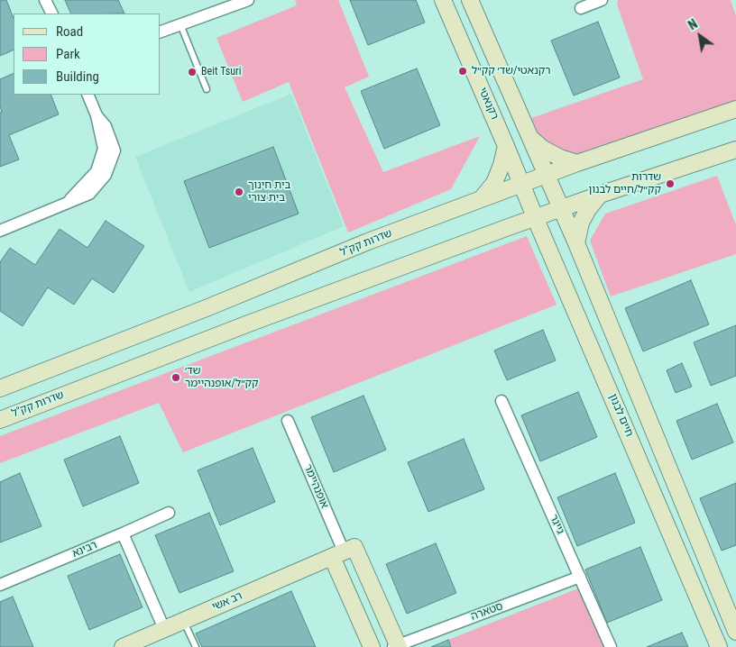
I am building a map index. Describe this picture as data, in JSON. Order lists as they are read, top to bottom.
{
  "streets": {
    "main road": [
      "רקנאטי",
      "שדרות קק\"ל",
      "חיים לבנון",
      "אופנהיימר",
      "רב אשי"
    ],
    "street": ["גייגר", "רבינא", "סטארה"]
  },
  "crossings": [
    ["רקנאטי", "שדרות קק\"ל"],
    ["רקנאטי", "חיים לבנון"],
    ["שדרות קק\"ל", "חיים לבנון"],
    ["אופנהיימר", "רב אשי"],
    ["גייגר", "סטארה"]
  ],
  "places": [
    "רקנאטי/שד׳ קק״ל",
    "Beit Tsuri",
    "שדרות קק״ל/חיים לבנון",
    "בית חינוך בית צורי",
    "שד׳ קק״ל/אופנהיימר"
  ],
  "legend": ["Road", "Park", "Building"],
  "north": "top left"
}
